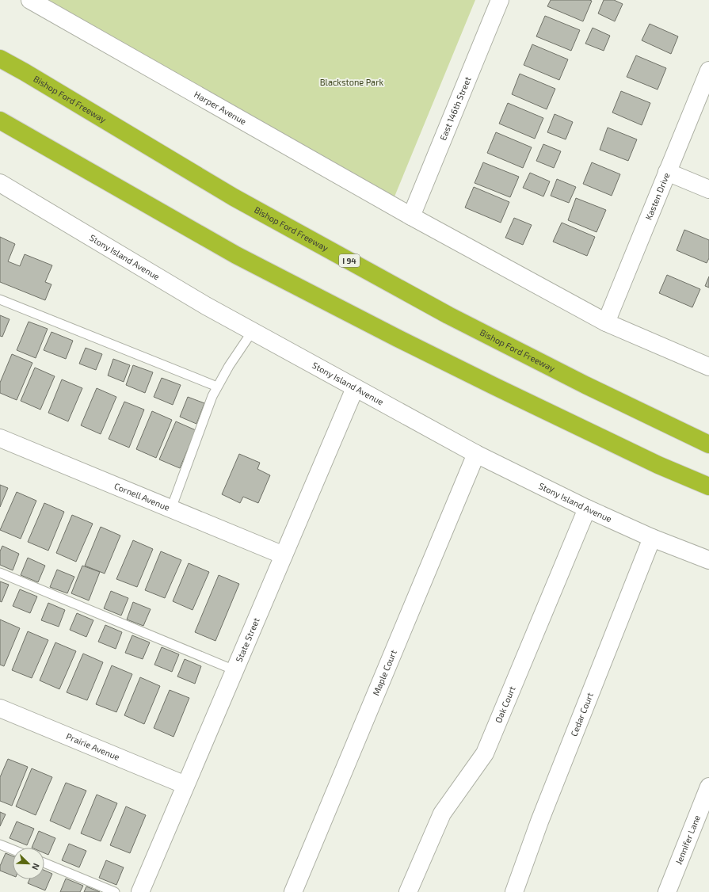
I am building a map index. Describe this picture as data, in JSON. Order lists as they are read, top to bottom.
{
  "streets": {
    "highway": ["Bishop Ford Freeway", "I 94"],
    "street": [
      "Harper Avenue",
      "East 146th Street",
      "Kasten Drive",
      "Stony Island Avenue",
      "Cornell Avenue",
      "State Street",
      "Maple Court",
      "Oak Court",
      "Cedar Court",
      "Prairie Avenue",
      "Jennifer Lane"
    ]
  },
  "crossings": [
    ["Harper Avenue", "East 146th Street"],
    ["Stony Island Avenue", "State Street"],
    ["Stony Island Avenue", "Maple Court"],
    ["Stony Island Avenue", "Oak Court"],
    ["Stony Island Avenue", "Cedar Court"],
    ["Cornell Avenue", "State Street"],
    ["State Street", "Prairie Avenue"]
  ],
  "parks": ["Blackstone Park"],
  "north": "bottom right"
}
